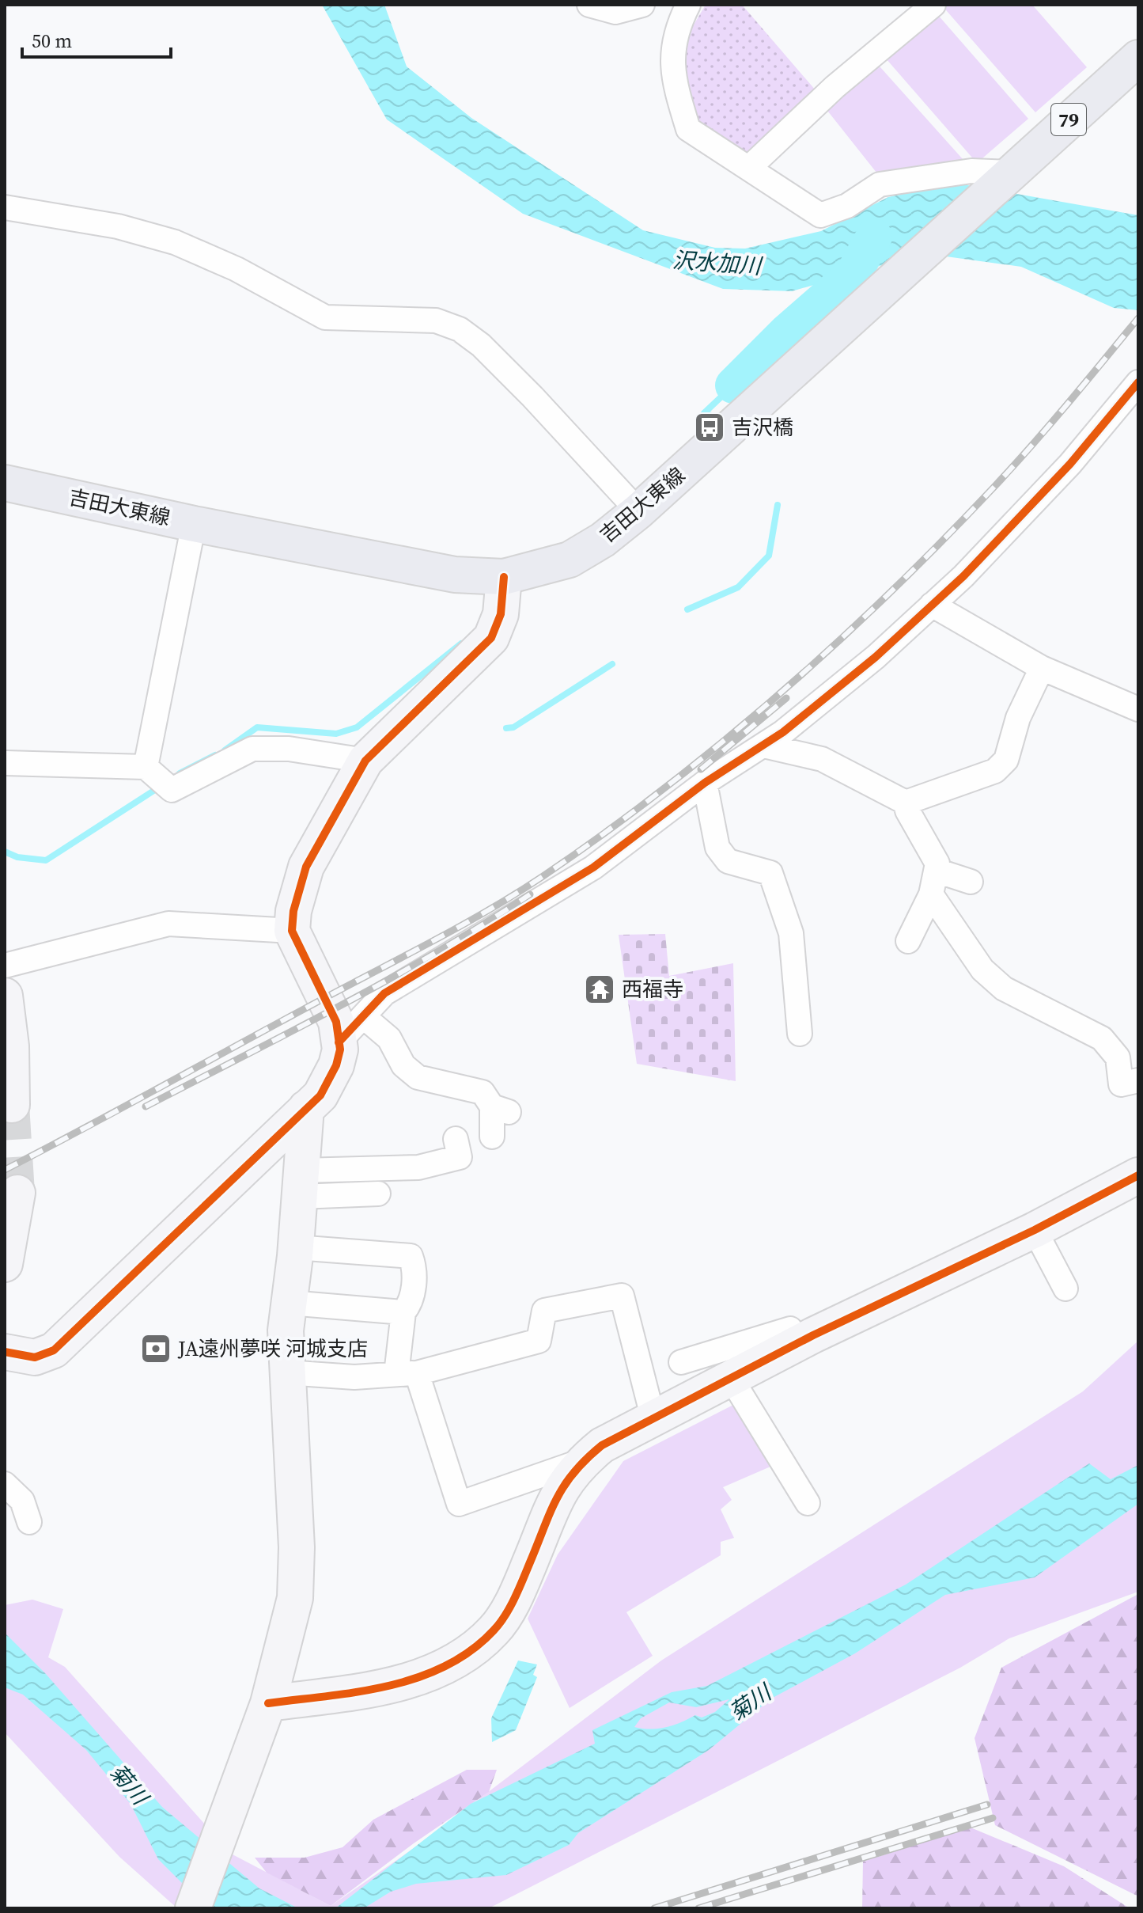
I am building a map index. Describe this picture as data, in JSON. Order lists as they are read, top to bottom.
{
  "streets": {
    "main road": ["79", "吉田大東線"]
  },
  "water": ["沢水加川", "菊川"],
  "places": {
    "bus stop": ["吉沢橋"],
    "temple": ["西福寺"],
    "bank": ["JA遠州夢咲 河城支店"]
  },
  "scale_bar": "50 m"
}
